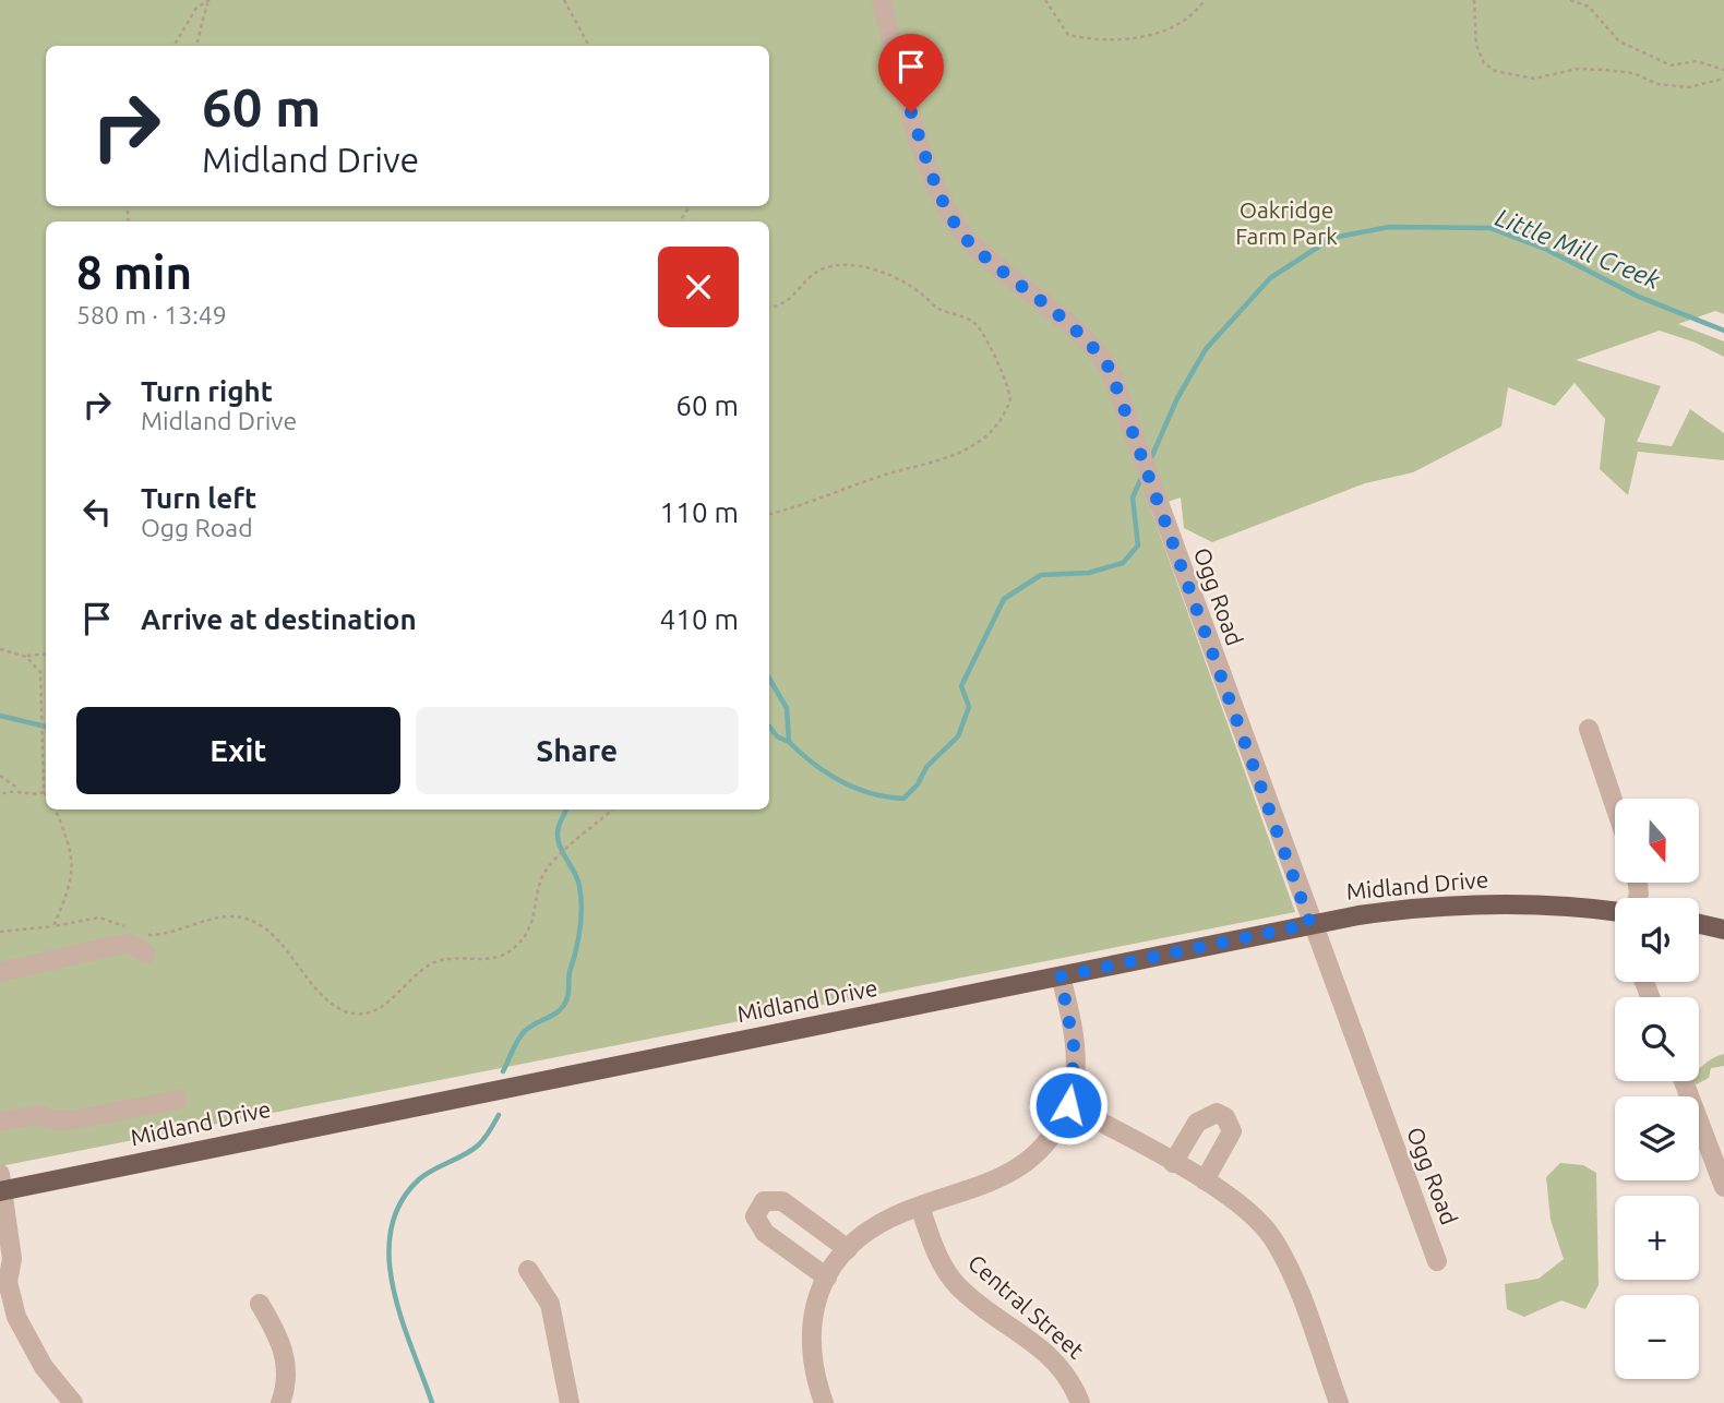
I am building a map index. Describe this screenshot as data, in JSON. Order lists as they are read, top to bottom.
{
  "streets": {
    "main road": ["Midland Drive"],
    "street": ["Ogg Road", "Central Street"]
  },
  "crossings": [
    ["Ogg Road", "Midland Drive"]
  ],
  "water": ["Little Mill Creek"],
  "parks": ["Oakridge Farm Park"],
  "north": "bottom",
  "page": {
    "turn": ["60 m", "Midland Drive"],
    "heading": ["8 min", "580 m · 13:49"],
    "list": [
      {
        "name": "Turn right",
        "note": "Midland Drive",
        "value": "60 m"
      },
      {
        "name": "Turn left",
        "note": "Ogg Road",
        "value": "110 m"
      },
      {
        "name": "Arrive at destination",
        "value": "410 m"
      }
    ],
    "buttons": ["Exit", "Share"],
    "map_buttons": ["+", "−"]
  }
}
